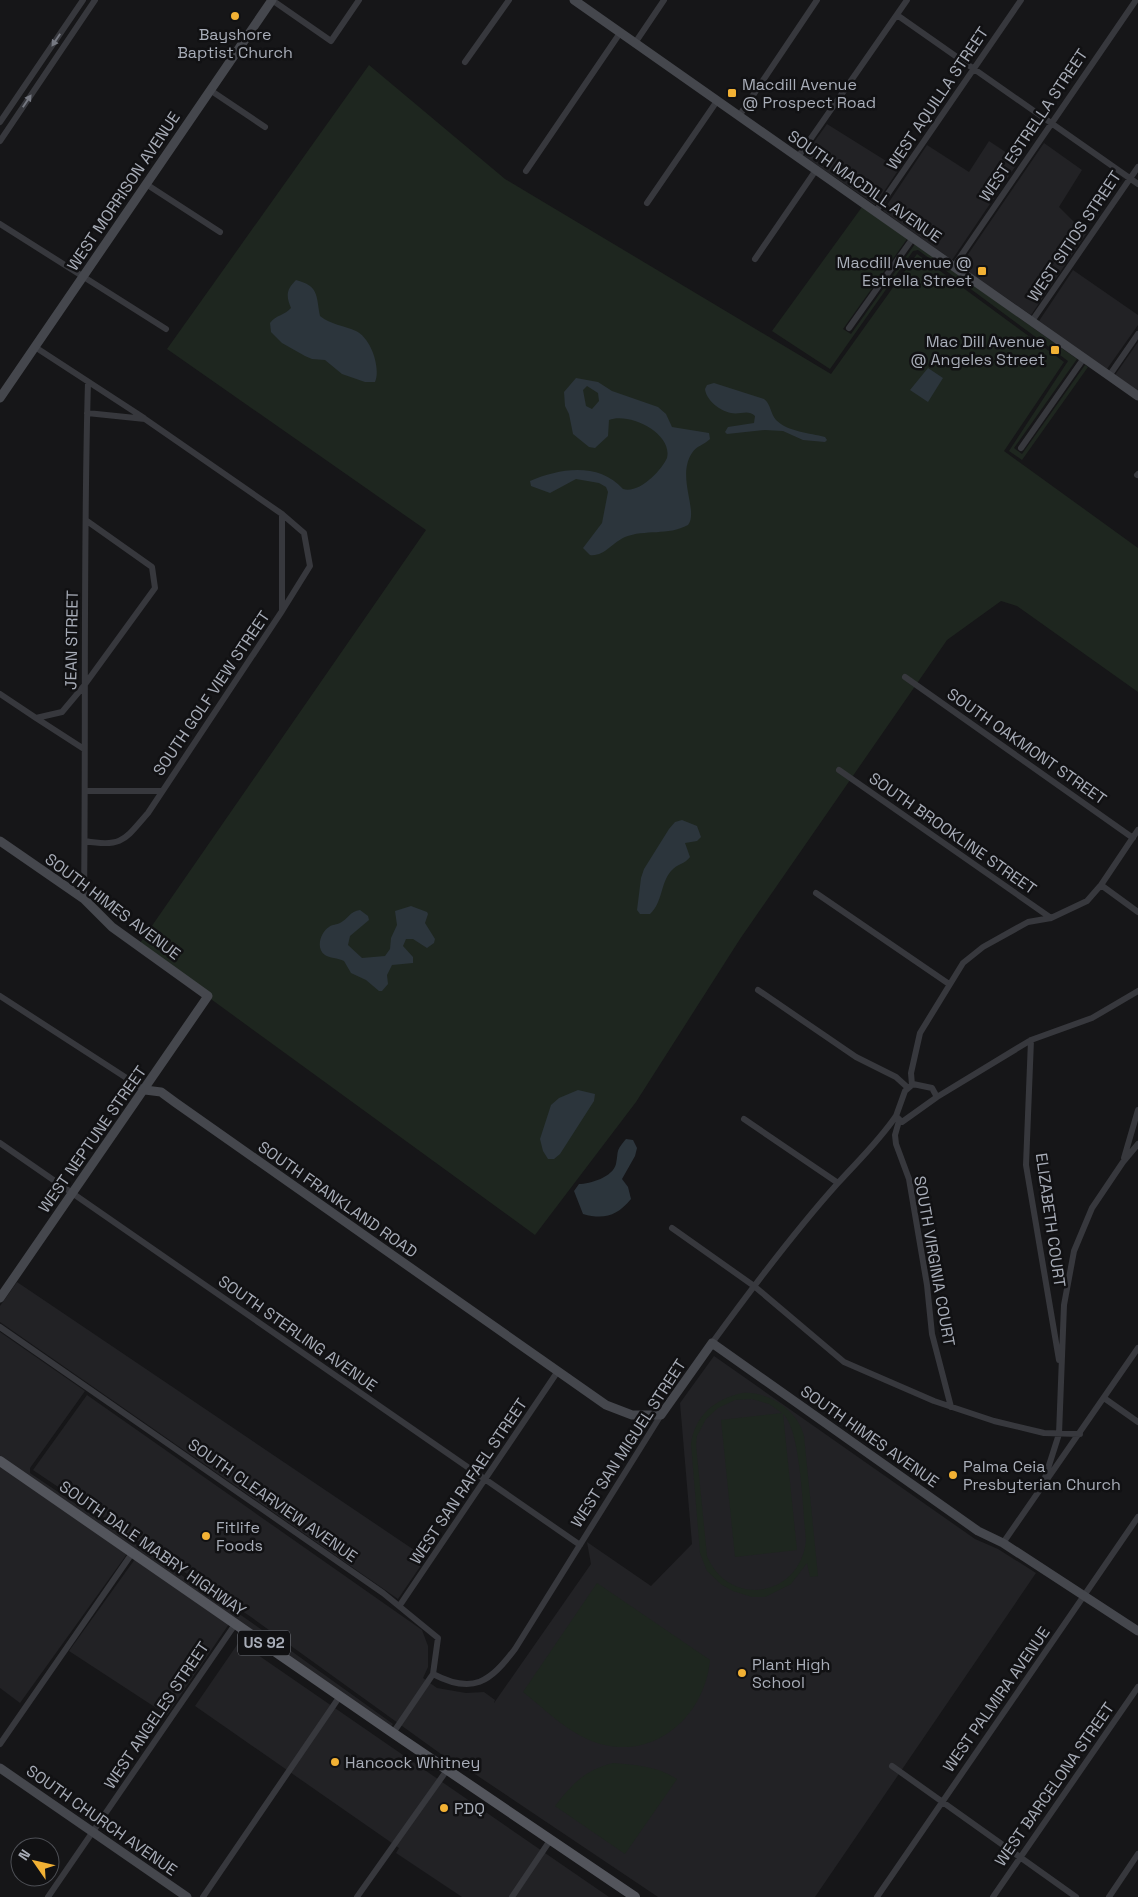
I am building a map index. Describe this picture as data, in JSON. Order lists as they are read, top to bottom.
{
  "streets": {
    "main road": ["SOUTH DALE MABRY HIGHWAY", "US 92"],
    "street": [
      "WEST AQUILLA STREET",
      "WEST ESTRELLA STREET",
      "SOUTH MACDILL AVENUE",
      "WEST MORRISON AVENUE",
      "WEST SITIOS STREET",
      "JEAN STREET",
      "SOUTH GOLF VIEW STREET",
      "SOUTH OAKMONT STREET",
      "SOUTH BROOKLINE STREET",
      "SOUTH HIMES AVENUE",
      "WEST NEPTUNE STREET",
      "SOUTH FRANKLAND ROAD",
      "ELIZABETH COURT",
      "SOUTH VIRGINIA COURT",
      "SOUTH STERLING AVENUE",
      "WEST SAN MIGUEL STREET",
      "WEST SAN RAFAEL STREET",
      "SOUTH CLEARVIEW AVENUE",
      "WEST PALMIRA AVENUE",
      "WEST ANGELES STREET",
      "WEST BARCELONA STREET",
      "SOUTH CHURCH AVENUE"
    ]
  },
  "crossings": [
    ["WEST AQUILLA STREET", "SOUTH MACDILL AVENUE"],
    ["WEST ESTRELLA STREET", "SOUTH MACDILL AVENUE"],
    ["SOUTH MACDILL AVENUE", "WEST SITIOS STREET"],
    ["WEST MORRISON AVENUE", "SOUTH GOLF VIEW STREET"],
    ["JEAN STREET", "SOUTH GOLF VIEW STREET"],
    ["JEAN STREET", "SOUTH HIMES AVENUE"],
    ["SOUTH HIMES AVENUE", "WEST NEPTUNE STREET"],
    ["SOUTH HIMES AVENUE", "WEST SAN MIGUEL STREET"],
    ["SOUTH HIMES AVENUE", "WEST PALMIRA AVENUE"],
    ["WEST NEPTUNE STREET", "SOUTH FRANKLAND ROAD"],
    ["WEST NEPTUNE STREET", "SOUTH STERLING AVENUE"],
    ["SOUTH FRANKLAND ROAD", "WEST SAN MIGUEL STREET"],
    ["SOUTH FRANKLAND ROAD", "WEST SAN RAFAEL STREET"],
    ["SOUTH VIRGINIA COURT", "WEST SAN MIGUEL STREET"],
    ["SOUTH STERLING AVENUE", "WEST SAN MIGUEL STREET"],
    ["SOUTH STERLING AVENUE", "WEST SAN RAFAEL STREET"],
    ["WEST SAN MIGUEL STREET", "SOUTH CLEARVIEW AVENUE"],
    ["WEST SAN RAFAEL STREET", "SOUTH CLEARVIEW AVENUE"],
    ["SOUTH CLEARVIEW AVENUE", "SOUTH DALE MABRY HIGHWAY"],
    ["SOUTH DALE MABRY HIGHWAY", "WEST ANGELES STREET"],
    ["WEST ANGELES STREET", "SOUTH CHURCH AVENUE"]
  ],
  "places": {
    "other": [
      "Bayshore Baptist Church",
      "Palma Ceia Presbyterian Church",
      "Fitlife Foods",
      "Plant High School",
      "Hancock Whitney",
      "PDQ"
    ],
    "transit": ["Macdill Avenue @ Prospect Road", "Macdill Avenue @ Estrella Street", "Mac Dill Avenue @ Angeles Street"]
  },
  "north": "top left"
}
